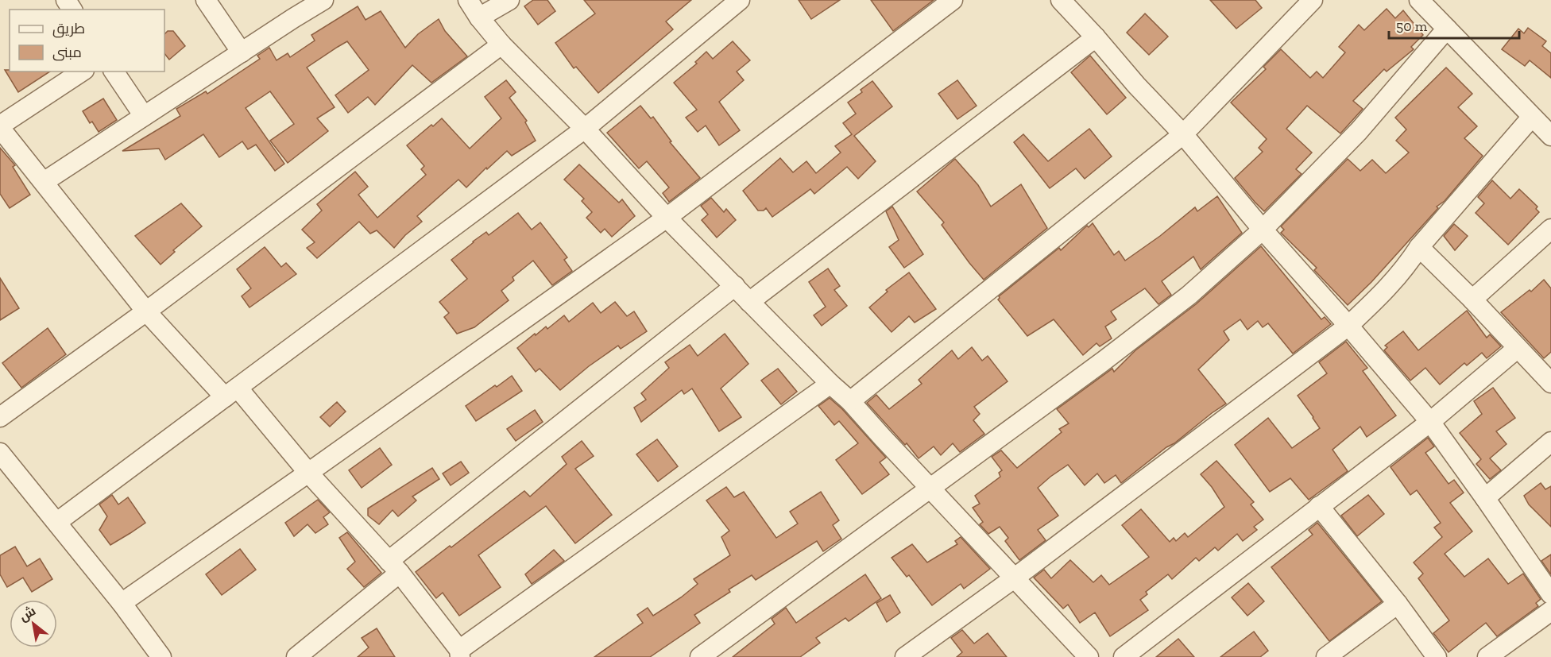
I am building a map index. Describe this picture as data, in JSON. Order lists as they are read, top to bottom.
{
  "legend": ["طريق", "مبنى"],
  "scale_bar": "50 m",
  "north": "top left"
}
